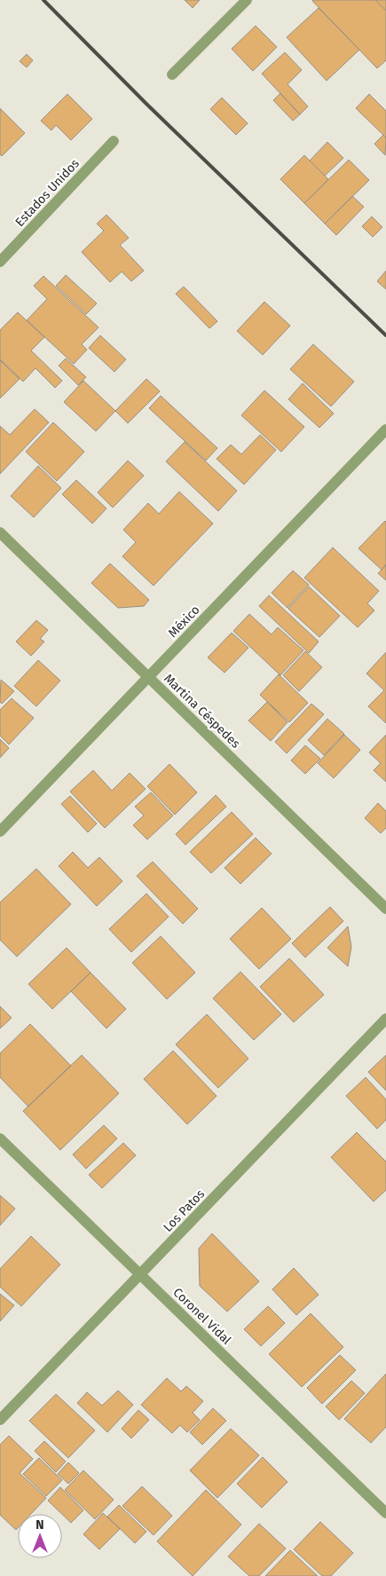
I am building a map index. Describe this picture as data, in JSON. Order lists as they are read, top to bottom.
{
  "streets": {
    "street": [
      "Estados Unidos",
      "México",
      "Martina Céspedes",
      "Los Patos",
      "Coronel Vidal"
    ]
  },
  "crossings": [
    ["México", "Martina Céspedes"],
    ["Los Patos", "Coronel Vidal"]
  ],
  "north": "top"
}
